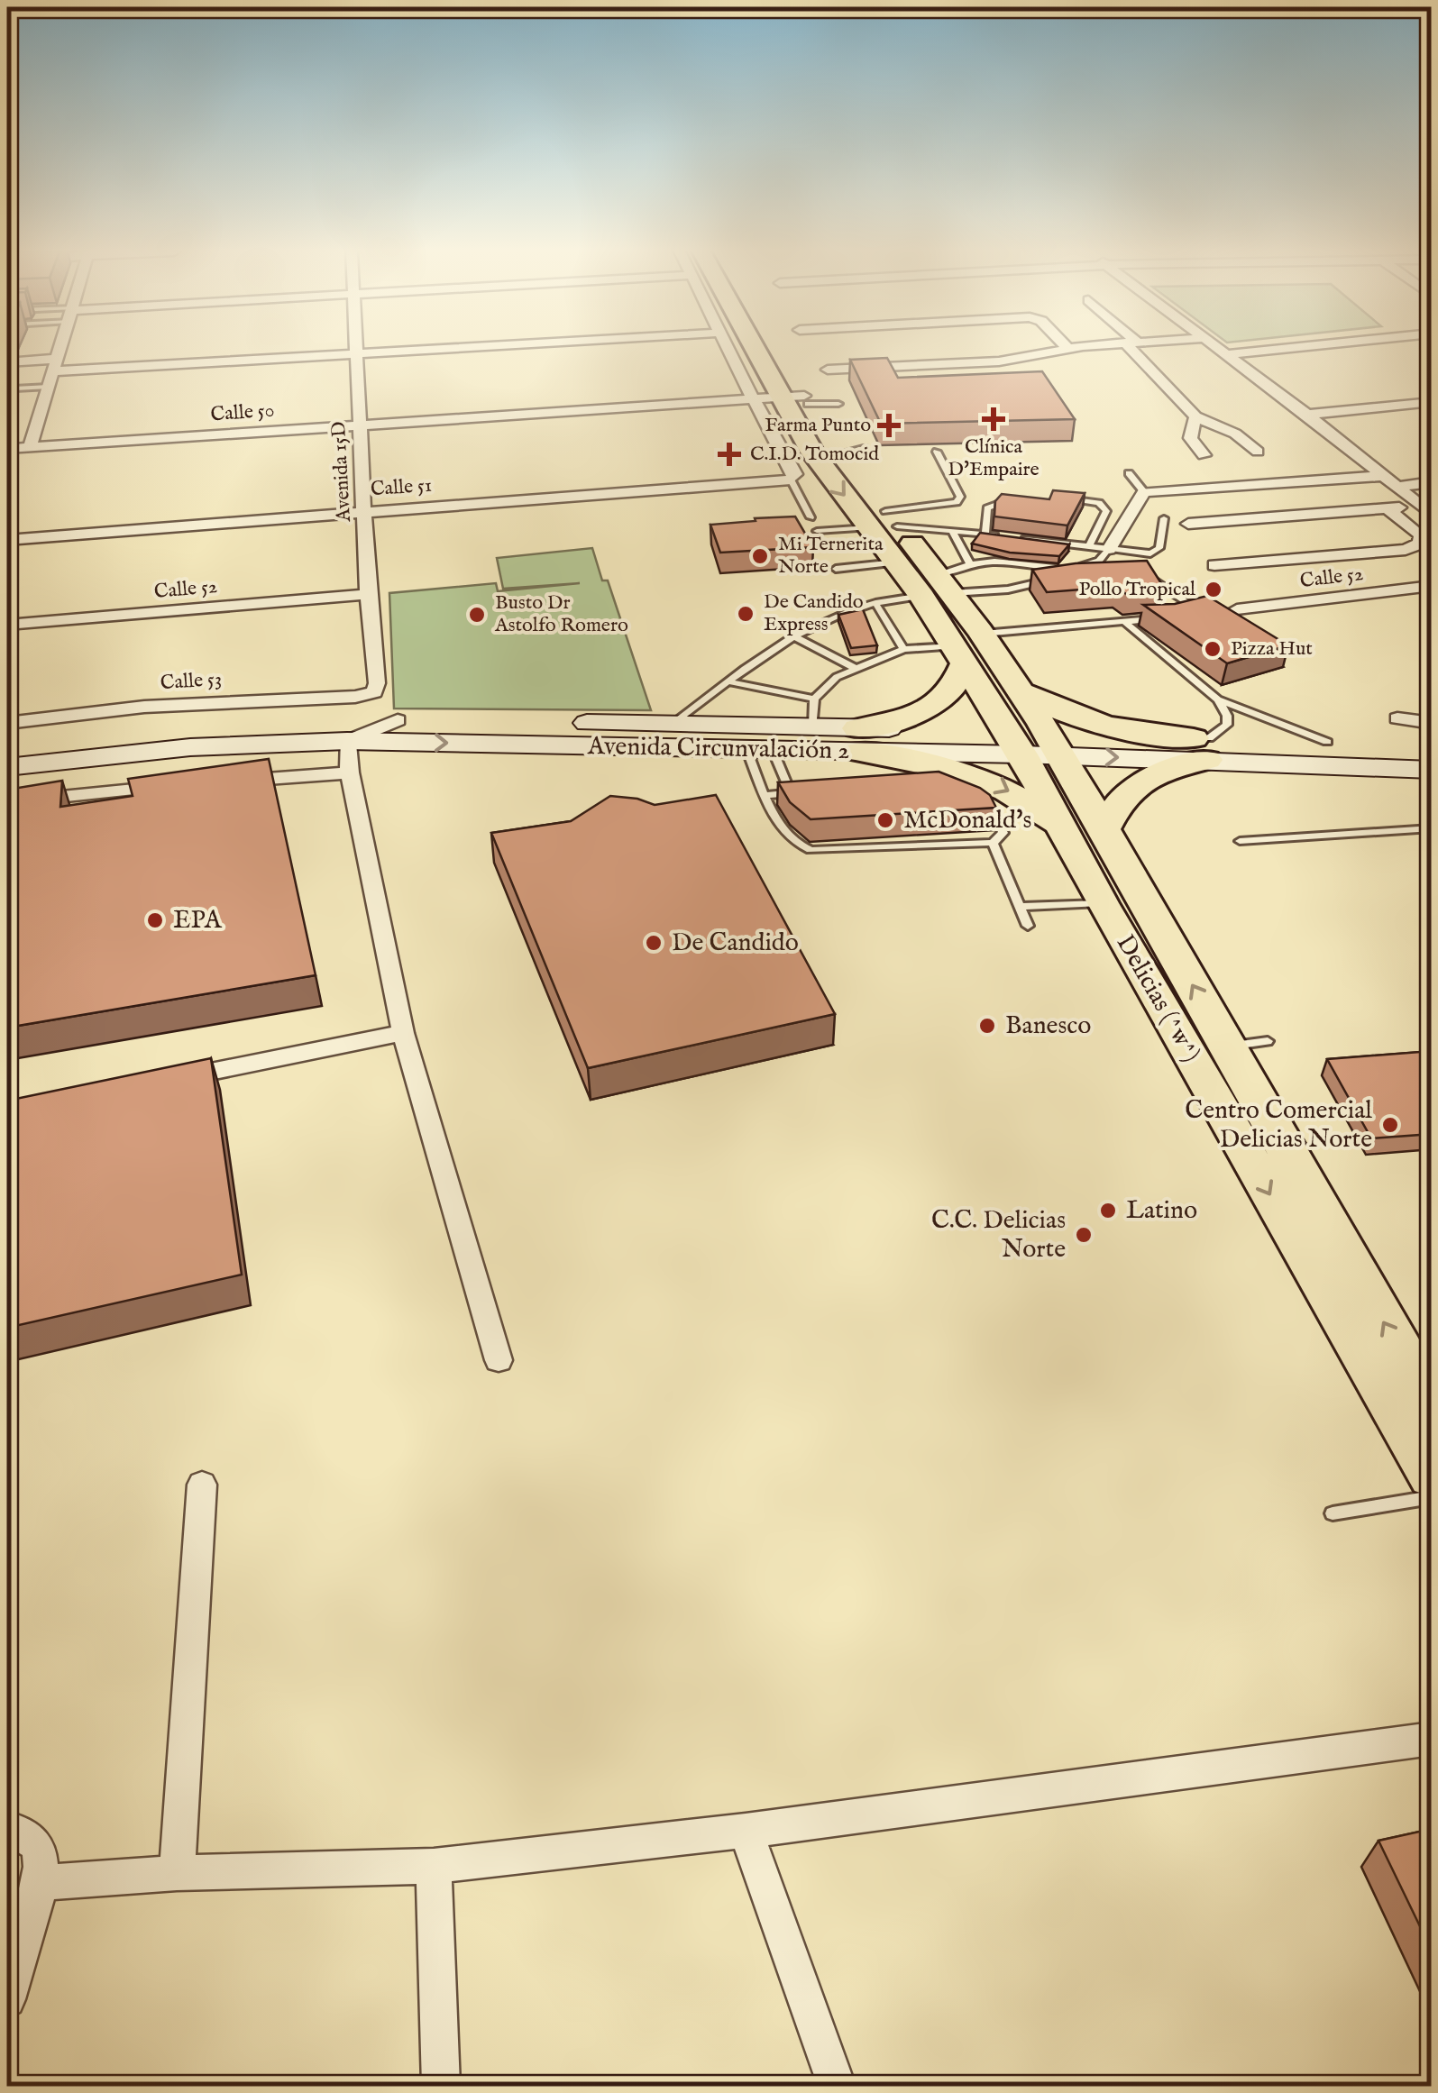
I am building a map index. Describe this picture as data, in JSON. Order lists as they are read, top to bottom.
{
  "streets": {
    "main road": ["Avenida Circunvalación 2", "Delicias (^w^)"],
    "street": [
      "Calle 50",
      "Avenida 15D",
      "Calle 51",
      "Calle 52",
      "Calle 53"
    ]
  },
  "crossings": [
    ["Calle 50", "Avenida 15D"],
    ["Avenida 15D", "Calle 51"],
    ["Avenida 15D", "Calle 52"],
    ["Avenida 15D", "Calle 53"],
    ["Avenida Circunvalación 2", "Delicias (^w^)"]
  ],
  "places": {
    "health": ["Clínica D'Empaire", "Farma Punto", "C.I.D. Tomocid"],
    "other": [
      "Mi Ternerita Norte",
      "Pollo Tropical",
      "De Candido Express",
      "Busto Dr Astolfo Romero",
      "Pizza Hut",
      "McDonald's",
      "EPA",
      "De Candido",
      "Banesco",
      "Centro Comercial Delicias Norte",
      "Latino",
      "C.C. Delicias Norte"
    ]
  }
}
